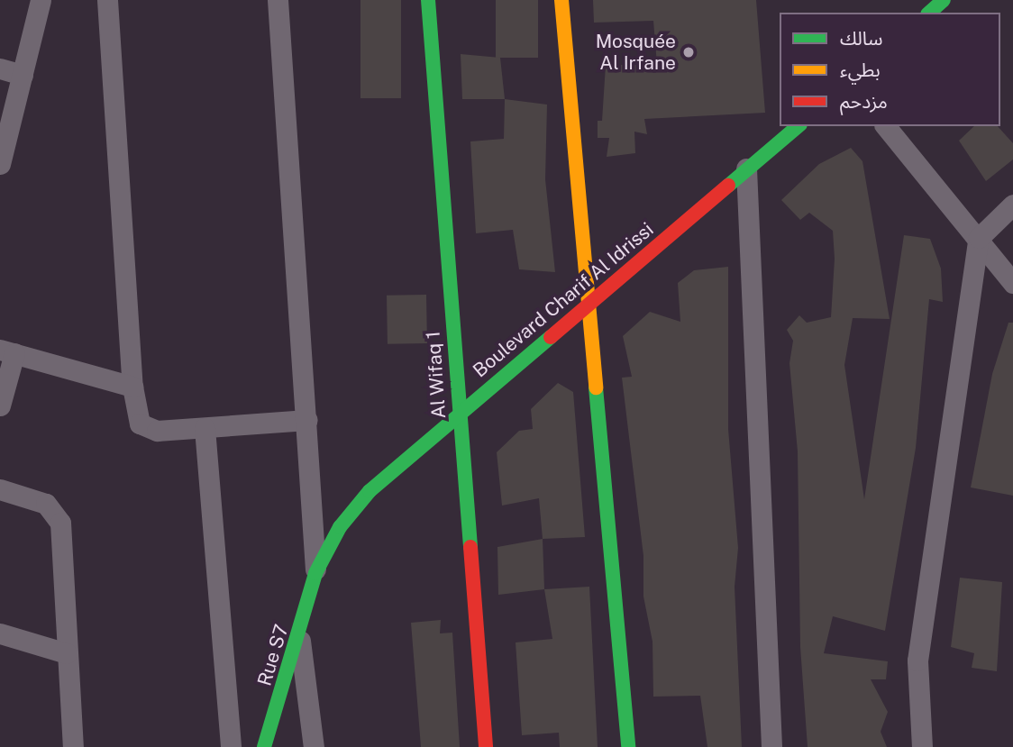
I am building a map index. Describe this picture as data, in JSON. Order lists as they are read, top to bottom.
{
  "streets": {
    "street": ["Boulevard Charif Al Idrissi", "Al Wifaq 1", "Rue S7"]
  },
  "crossings": [
    ["Boulevard Charif Al Idrissi", "Al Wifaq 1"],
    ["Boulevard Charif Al Idrissi", "Rue S7"]
  ],
  "places": ["Mosquée Al Irfane"],
  "legend": ["سالك", "بطيء", "مزدحم"]
}
